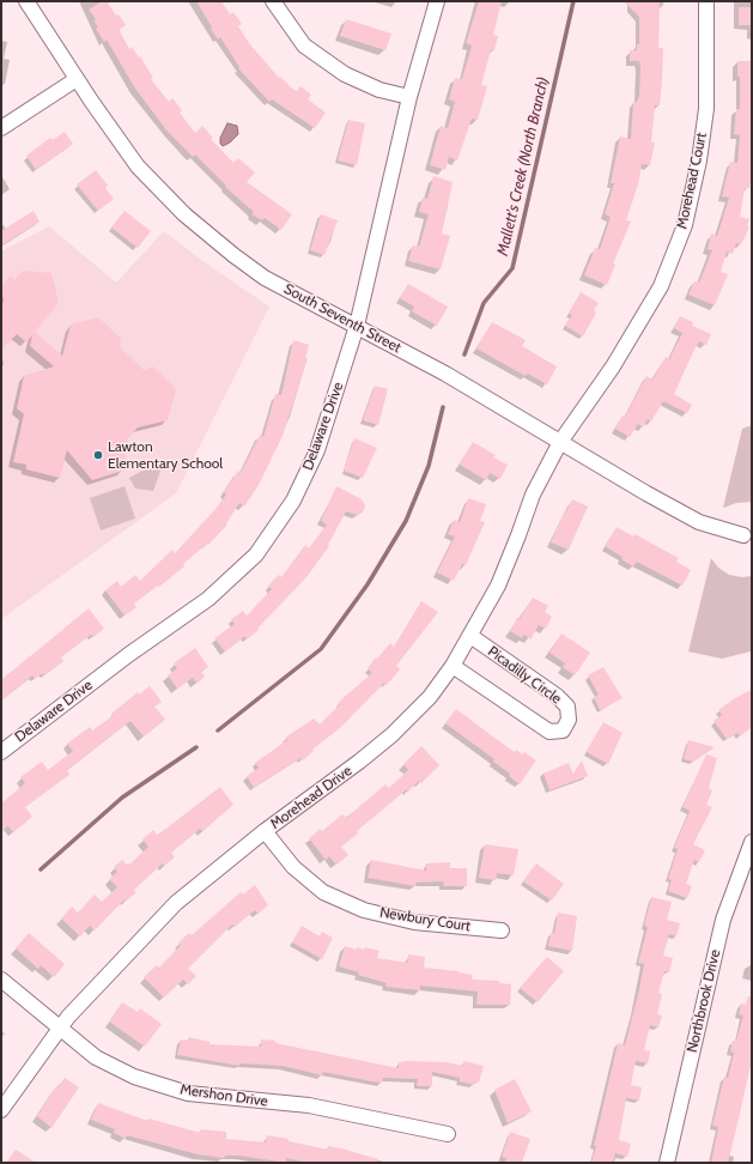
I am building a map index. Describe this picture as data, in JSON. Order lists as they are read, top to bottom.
{
  "streets": {
    "street": [
      "Morehead Court",
      "South Seventh Street",
      "Delaware Drive",
      "Picadilly Circle",
      "Morehead Drive",
      "Newbury Court",
      "Northbrook Drive",
      "Mershon Drive"
    ]
  },
  "crossings": [
    ["Morehead Court", "South Seventh Street"],
    ["Morehead Court", "Morehead Drive"],
    ["South Seventh Street", "Delaware Drive"],
    ["South Seventh Street", "Morehead Drive"],
    ["Picadilly Circle", "Morehead Drive"],
    ["Morehead Drive", "Newbury Court"],
    ["Morehead Drive", "Mershon Drive"]
  ],
  "water": ["Mallett's Creek (North Branch)"],
  "places": ["Lawton Elementary School"]
}
